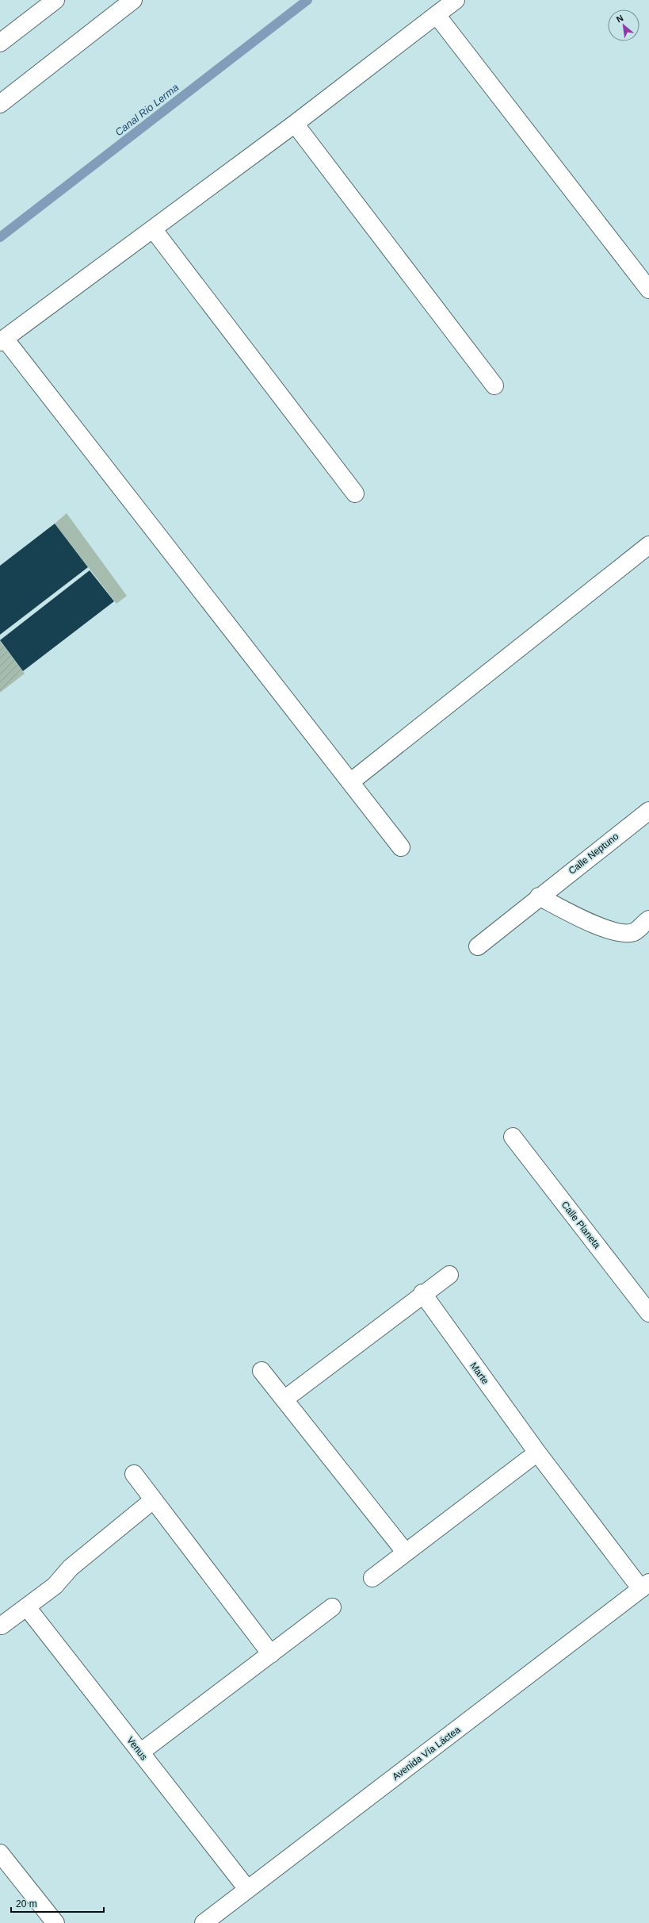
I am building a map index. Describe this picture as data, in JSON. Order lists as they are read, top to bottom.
{
  "streets": {
    "main road": [
      "Calle Neptuno",
      "Calle Planeta",
      "Marte",
      "Venus",
      "Avenida Vía Láctea"
    ]
  },
  "crossings": [
    ["Marte", "Avenida Vía Láctea"],
    ["Venus", "Avenida Vía Láctea"]
  ],
  "water": ["Canal Rio Lerma"],
  "scale_bar": "20 m",
  "north": "top left"
}
